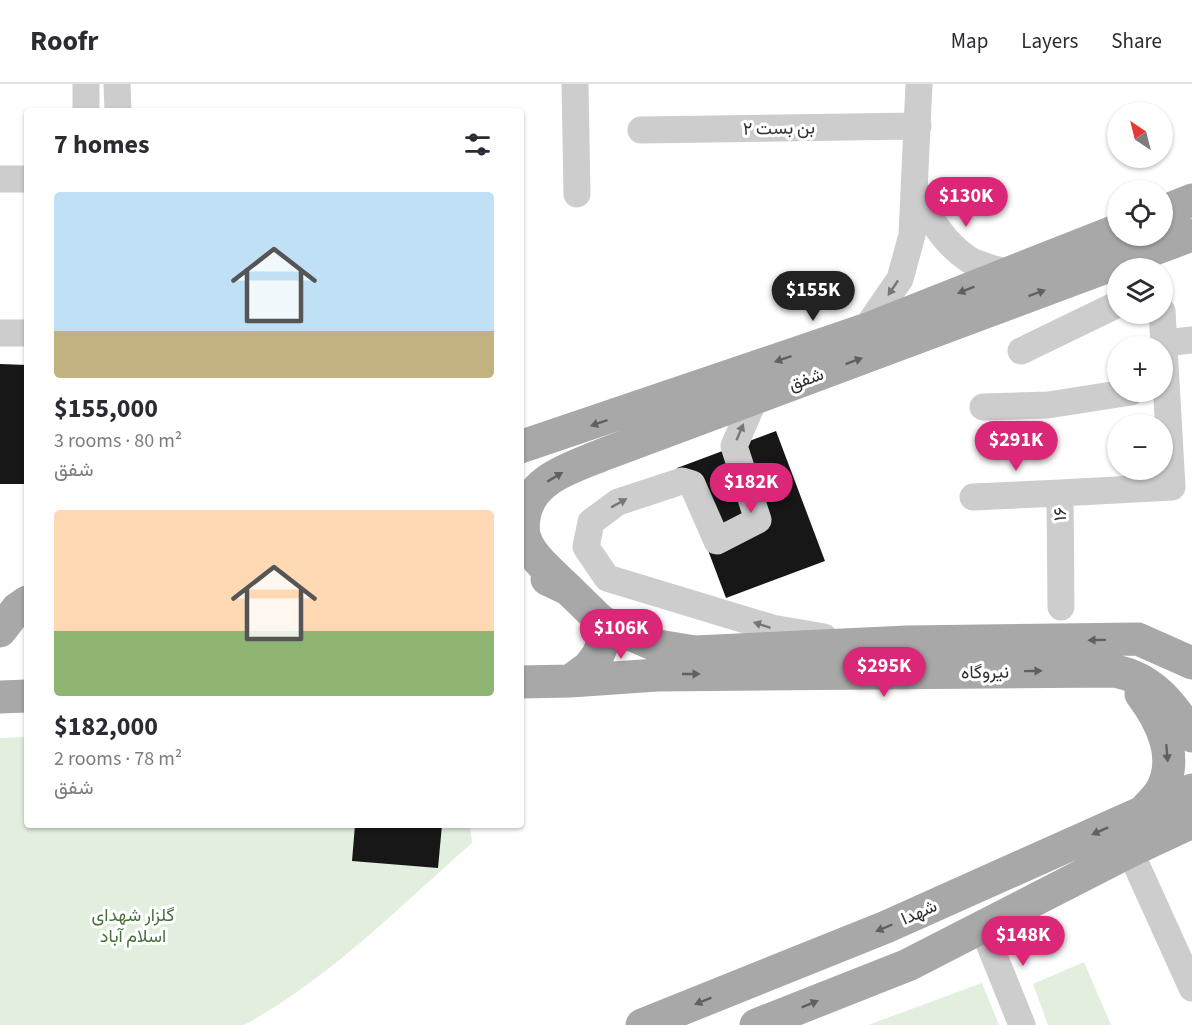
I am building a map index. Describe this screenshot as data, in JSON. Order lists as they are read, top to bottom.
{
  "streets": {
    "main road": ["شفق", "نیروگاه", "شهدا"],
    "street": ["بن بست ۲", "۱۶"]
  },
  "crossings": [
    ["شفق", "نیروگاه"]
  ],
  "parks": ["گلزار شهدای اسلام آباد"],
  "north": "top left",
  "page": {
    "header": "Roofr",
    "nav": ["Map", "Layers", "Share"],
    "map_buttons": ["+", "−"],
    "heading": "7 homes",
    "price": [
      "$130K",
      "$155K",
      "$291K",
      "$182K",
      "$106K",
      "$295K",
      "$148K"
    ],
    "list": [
      {
        "name": "$155,000",
        "note": "3 rooms · 80 m² · شفق"
      },
      {
        "name": "$182,000",
        "note": "2 rooms · 78 m² · شفق"
      }
    ]
  }
}
